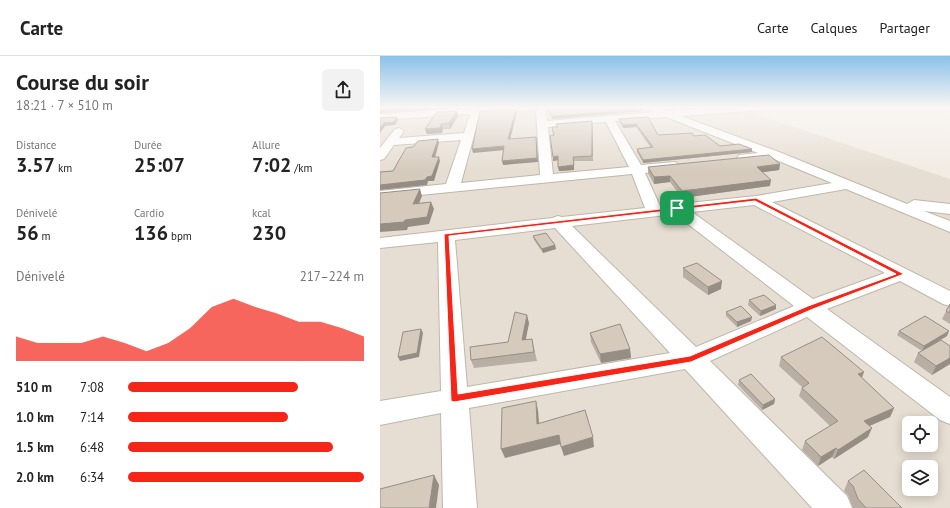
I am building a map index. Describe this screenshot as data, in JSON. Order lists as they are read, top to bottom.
{
  "page": {
    "header": "Carte",
    "nav": ["Carte", "Calques", "Partager"],
    "heading": ["Course du soir", "18:21 · 7 × 510 m"],
    "stats": [
      ["Distance", "3.57 km"],
      ["Durée", "25:07"],
      ["Allure", "7:02 /km"],
      ["Dénivelé", "56 m"],
      ["Cardio", "136 bpm"],
      ["kcal", "230"]
    ],
    "chart": ["Dénivelé", "217–224 m"],
    "list": [
      {
        "name": "510 m",
        "note": "7:08"
      },
      {
        "name": "1.0 km",
        "note": "7:14"
      },
      {
        "name": "1.5 km",
        "note": "6:48"
      },
      {
        "name": "2.0 km",
        "note": "6:34"
      }
    ]
  }
}
